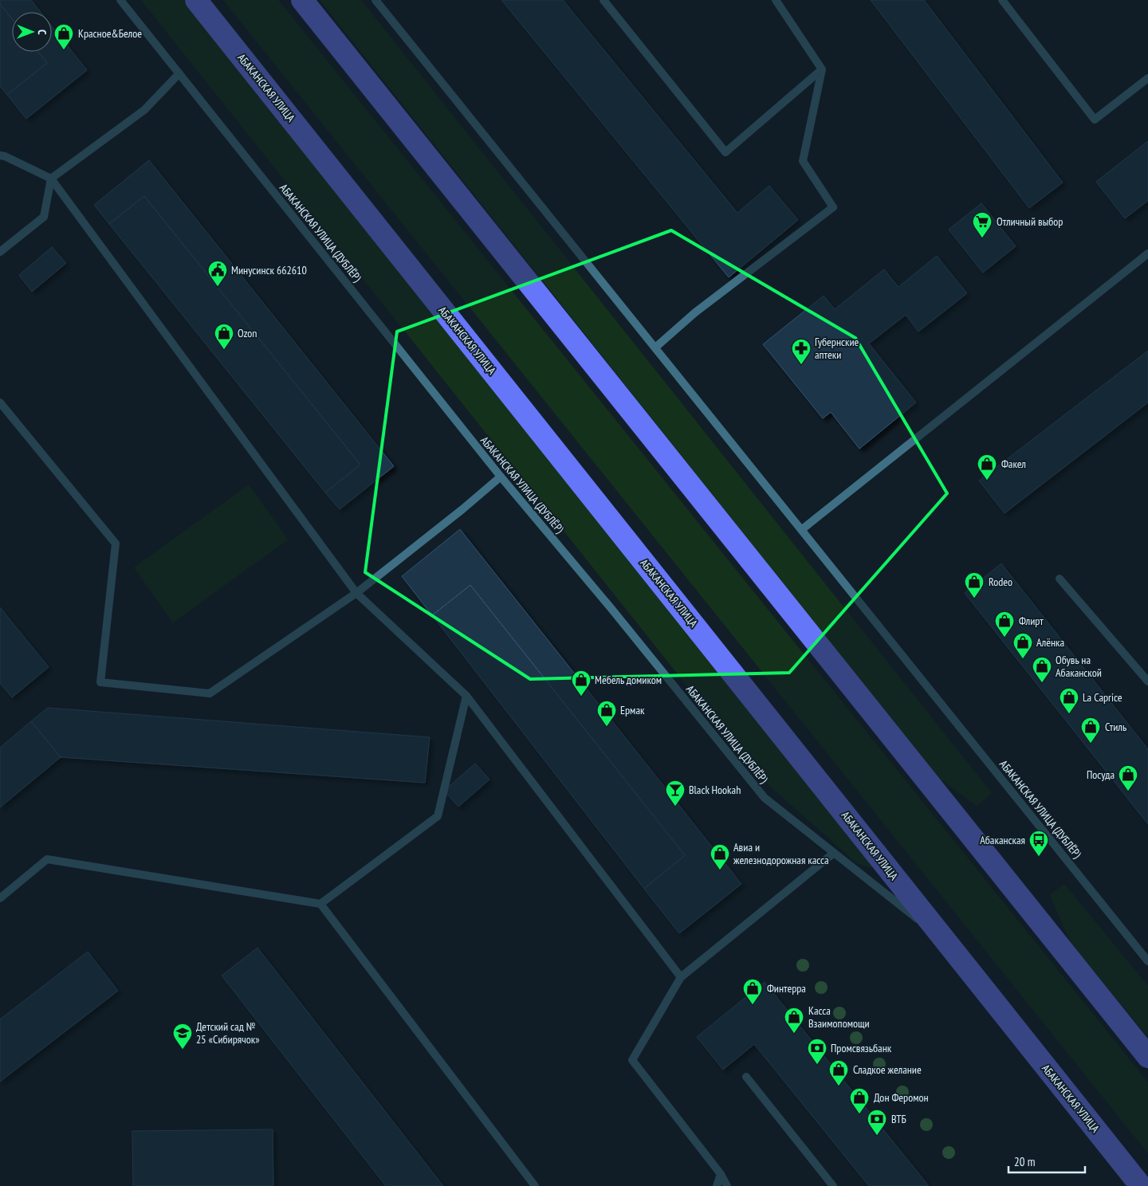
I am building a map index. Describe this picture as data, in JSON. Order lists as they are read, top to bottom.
{
  "streets": {
    "main road": ["АБАКАНСКАЯ УЛИЦА"],
    "street": ["АБАКАНСКАЯ УЛИЦА (ДУБЛЁР)"]
  },
  "crossings": [
    ["АБАКАНСКАЯ УЛИЦА", "АБАКАНСКАЯ УЛИЦА (ДУБЛЁР)"]
  ],
  "places": {
    "shop": [
      "Красное&Белое",
      "Ozon",
      "Факел",
      "Rodeo",
      "Флирт",
      "Алёнка",
      "Обувь на Абаканской",
      "Мебель домиком",
      "La Caprice",
      "Ермак",
      "Стиль",
      "Посуда",
      "Авиа и железнодорожная касса",
      "Финтерра",
      "Касса Взаимопомощи",
      "Сладкое желание",
      "Дон Феромон"
    ],
    "supermarket": ["Отличный выбор"],
    "public building": ["Минусинск 662610"],
    "pharmacy": ["Губернские аптеки"],
    "bar": ["Black Hookah"],
    "bus stop": ["Абаканская"],
    "school or university": ["Детский сад № 25 «Сибирячок»"],
    "bank": ["Промсвязьбанк", "ВТБ"]
  },
  "scale_bar": "20 m",
  "north": "right"
}
